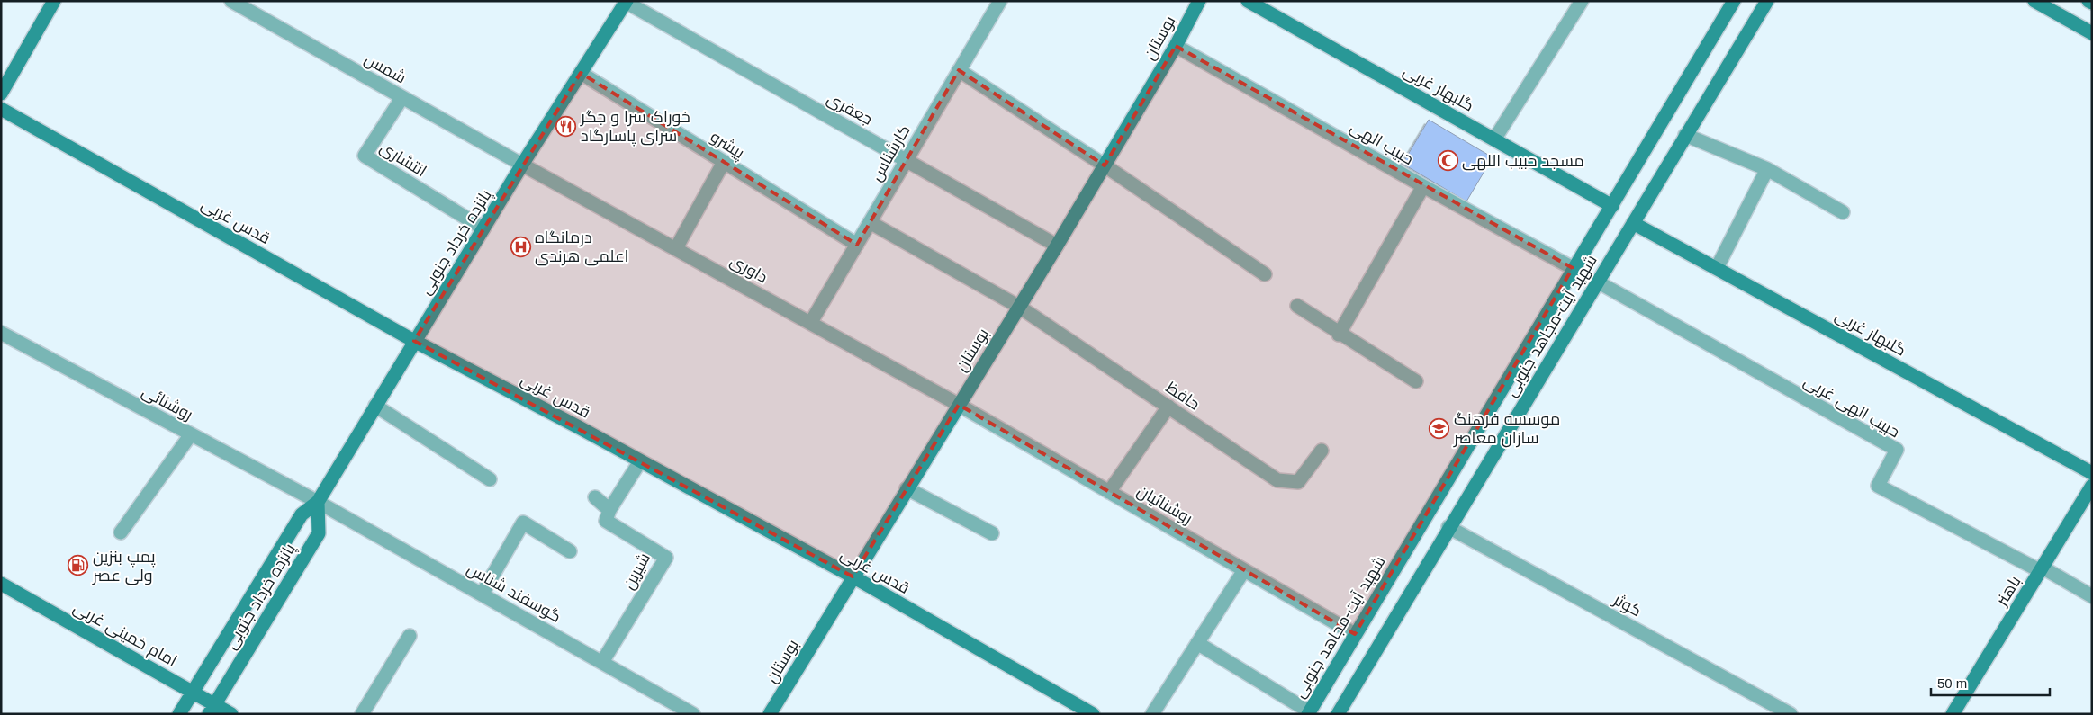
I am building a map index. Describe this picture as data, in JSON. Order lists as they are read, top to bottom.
{
  "streets": {
    "street": [
      "بوستان",
      "شمس",
      "گلبهار غربی",
      "جعفری",
      "حبیب الهی",
      "پیشرو",
      "کارشناس",
      "انتشاری",
      "قدس غربی",
      "پانزده خرداد جنوبی",
      "داوری",
      "شهید آیت-مجاهد جنوبی",
      "حافظ",
      "روشنائی",
      "حبیب الهی غربی",
      "روشنائیان",
      "شیرین",
      "باهنر",
      "گوسفند شناس",
      "کوثر",
      "امام خمینی غربی"
    ]
  },
  "crossings": [
    ["بوستان", "جعفری"],
    ["بوستان", "حبیب الهی"],
    ["بوستان", "قدس غربی"],
    ["بوستان", "داوری"],
    ["بوستان", "حافظ"],
    ["بوستان", "روشنائیان"],
    ["شمس", "انتشاری"],
    ["شمس", "پانزده خرداد جنوبی"],
    ["شمس", "داوری"],
    ["گلبهار غربی", "شهید آیت-مجاهد جنوبی"],
    ["جعفری", "کارشناس"],
    ["جعفری", "پانزده خرداد جنوبی"],
    ["حبیب الهی", "شهید آیت-مجاهد جنوبی"],
    ["پیشرو", "کارشناس"],
    ["پیشرو", "پانزده خرداد جنوبی"],
    ["کارشناس", "داوری"],
    ["کارشناس", "حافظ"],
    ["انتشاری", "پانزده خرداد جنوبی"],
    ["قدس غربی", "پانزده خرداد جنوبی"],
    ["پانزده خرداد جنوبی", "داوری"],
    ["پانزده خرداد جنوبی", "روشنائی"],
    ["پانزده خرداد جنوبی", "گوسفند شناس"],
    ["پانزده خرداد جنوبی", "امام خمینی غربی"],
    ["داوری", "روشنائیان"],
    ["شهید آیت-مجاهد جنوبی", "حبیب الهی غربی"],
    ["شهید آیت-مجاهد جنوبی", "روشنائیان"],
    ["شهید آیت-مجاهد جنوبی", "کوثر"],
    ["روشنائی", "گوسفند شناس"],
    ["حبیب الهی غربی", "باهنر"],
    ["شیرین", "گوسفند شناس"]
  ],
  "places": {
    "restaurant": ["خوراک سرا و جگر سرای پاسارگاد"],
    "mosque": ["مسجد حبیب اللهی"],
    "hospital": ["درمانگاه اعلمی هرندی"],
    "school or university": ["موسسه فرهنگ سازان معاصر"],
    "fuel station": ["پمپ بنزین ولی عصر"]
  },
  "scale_bar": "50 m"
}
